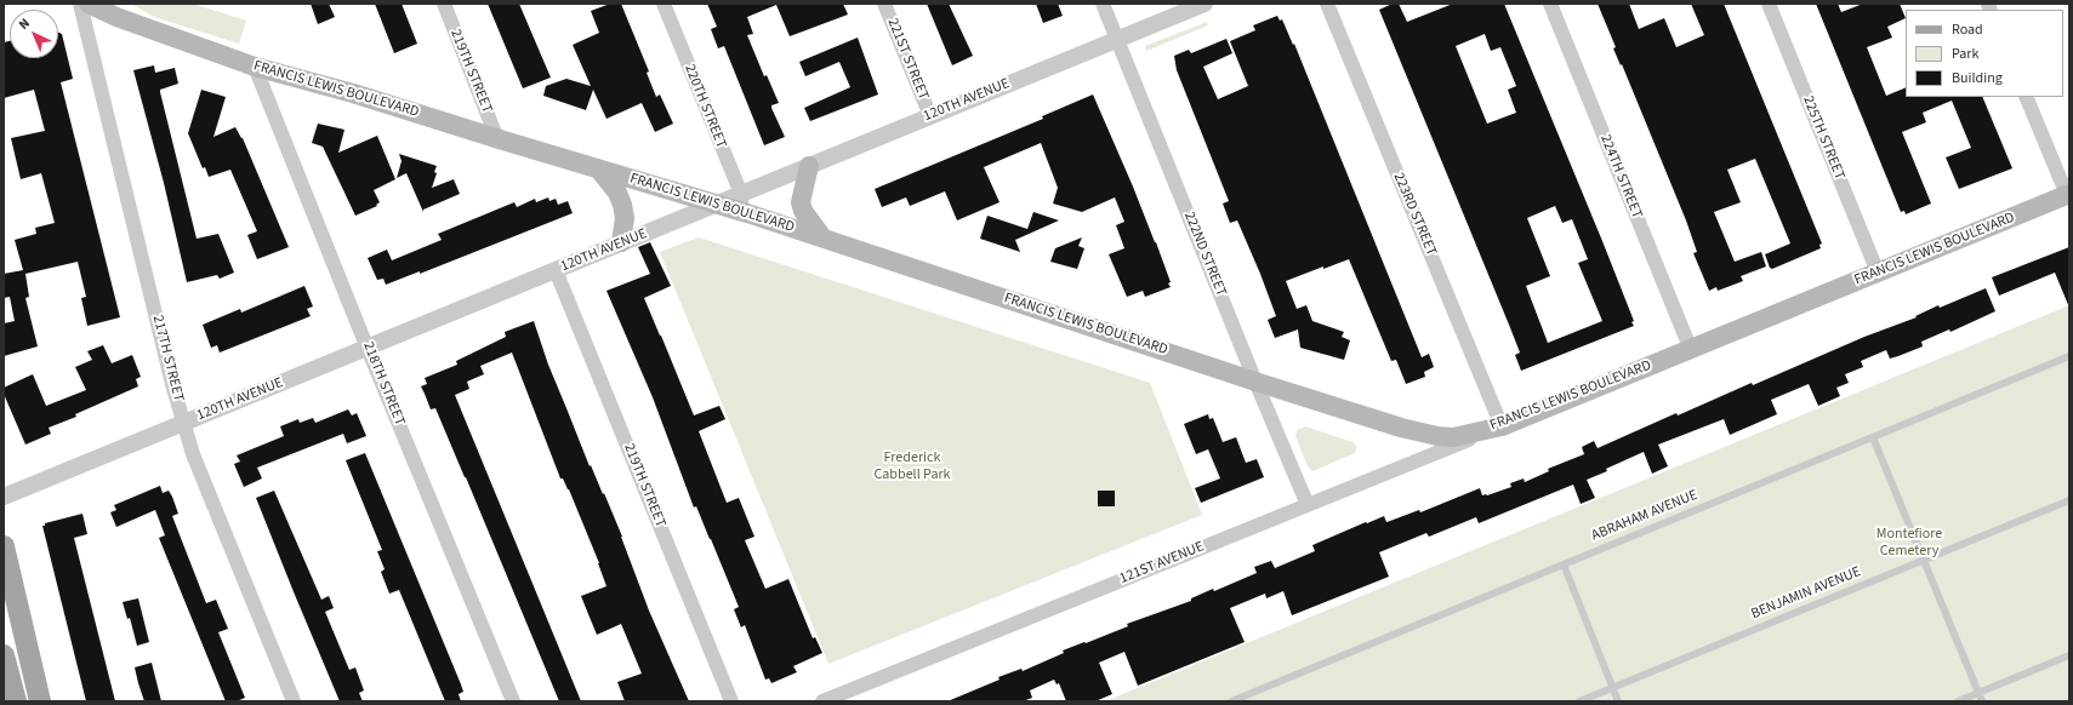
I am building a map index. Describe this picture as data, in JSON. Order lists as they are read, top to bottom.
{
  "streets": {
    "main road": ["FRANCIS LEWIS BOULEVARD"],
    "street": [
      "221ST STREET",
      "219TH STREET",
      "120TH AVENUE",
      "220TH STREET",
      "225TH STREET",
      "224TH STREET",
      "223RD STREET",
      "222ND STREET",
      "217TH STREET",
      "218TH STREET",
      "121ST AVENUE"
    ],
    "lane": ["ABRAHAM AVENUE", "BENJAMIN AVENUE"]
  },
  "crossings": [
    ["221ST STREET", "120TH AVENUE"],
    ["219TH STREET", "FRANCIS LEWIS BOULEVARD"],
    ["219TH STREET", "120TH AVENUE"],
    ["FRANCIS LEWIS BOULEVARD", "120TH AVENUE"],
    ["FRANCIS LEWIS BOULEVARD", "220TH STREET"],
    ["FRANCIS LEWIS BOULEVARD", "225TH STREET"],
    ["FRANCIS LEWIS BOULEVARD", "224TH STREET"],
    ["FRANCIS LEWIS BOULEVARD", "223RD STREET"],
    ["FRANCIS LEWIS BOULEVARD", "222ND STREET"],
    ["FRANCIS LEWIS BOULEVARD", "218TH STREET"],
    ["FRANCIS LEWIS BOULEVARD", "121ST AVENUE"],
    ["120TH AVENUE", "220TH STREET"],
    ["120TH AVENUE", "222ND STREET"],
    ["120TH AVENUE", "217TH STREET"],
    ["120TH AVENUE", "218TH STREET"],
    ["223RD STREET", "121ST AVENUE"],
    ["222ND STREET", "121ST AVENUE"]
  ],
  "parks": ["Frederick Cabbell Park", "Montefiore Cemetery"],
  "legend": ["Road", "Park", "Building"],
  "north": "top left"
}
